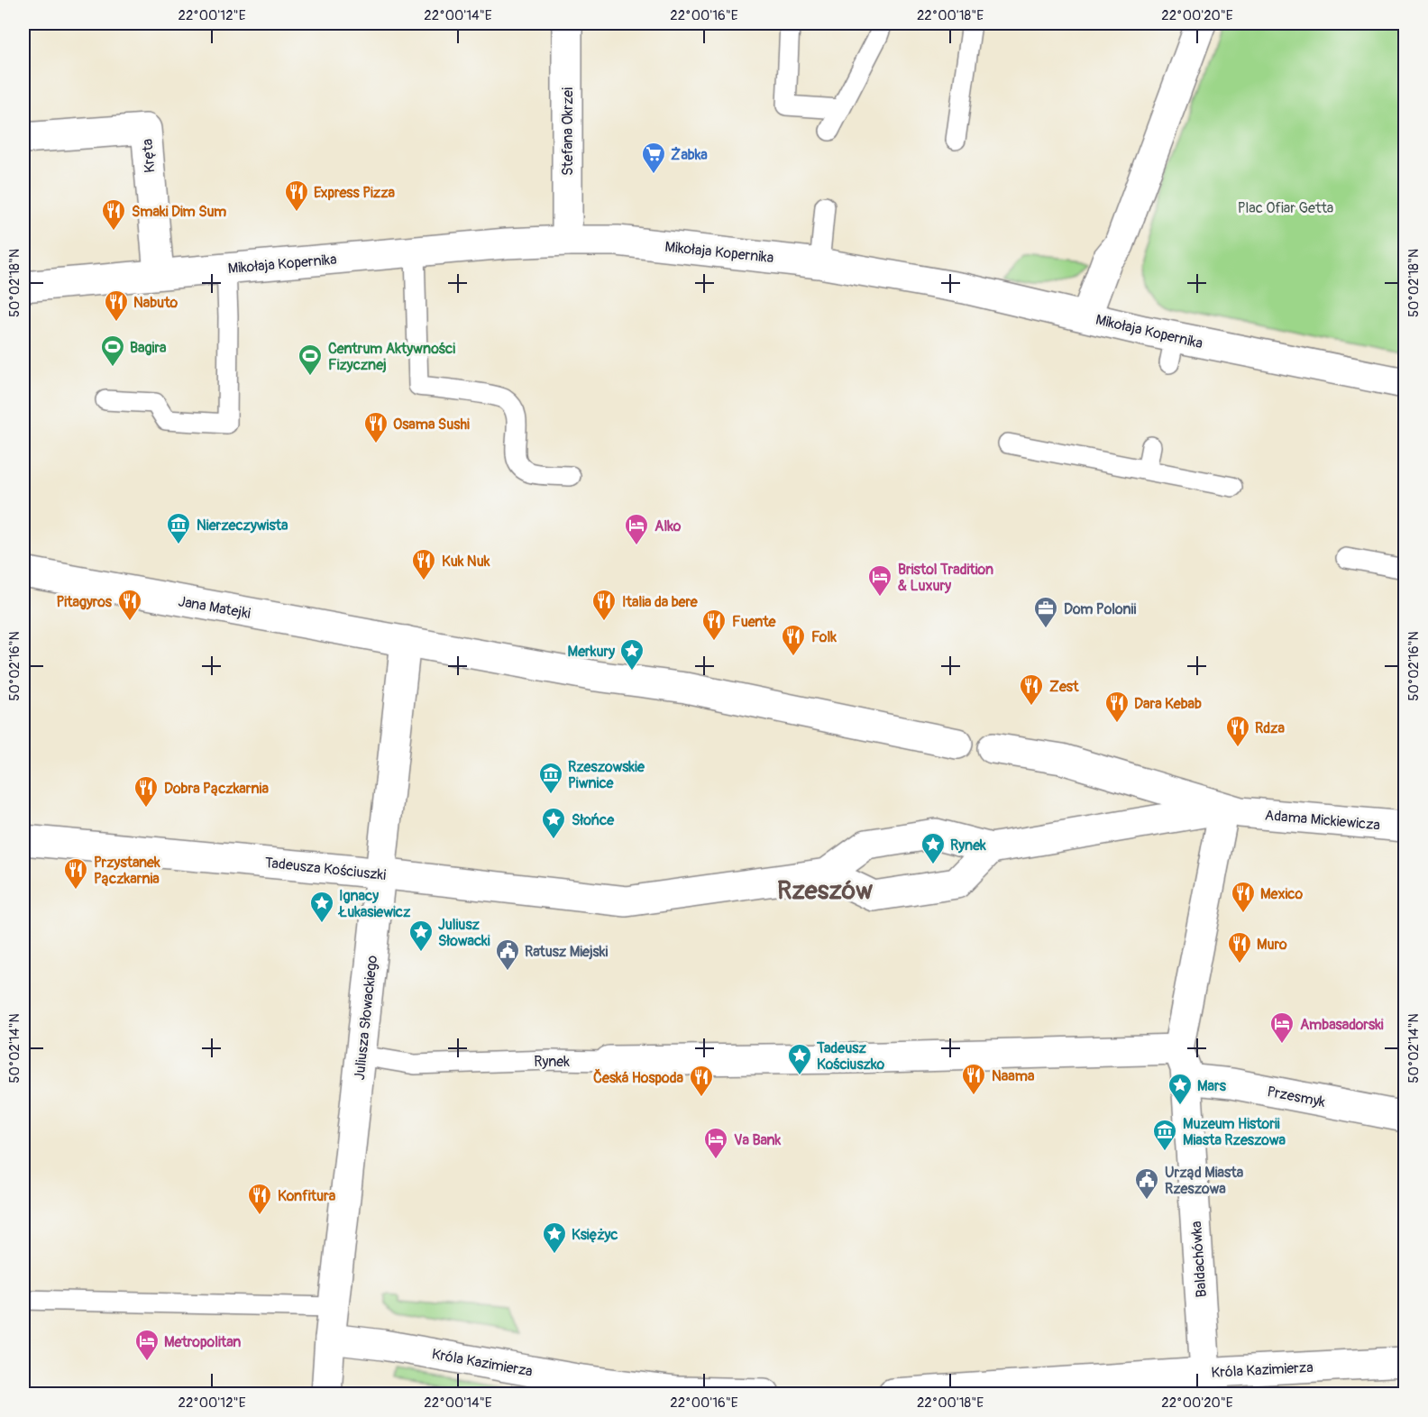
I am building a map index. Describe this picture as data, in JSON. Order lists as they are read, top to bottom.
{
  "streets": {
    "street": [
      "Stefana Okrzei",
      "Kręta",
      "Mikołaja Kopernika",
      "Jana Matejki",
      "Adama Mickiewicza",
      "Tadeusza Kościuszki",
      "Juliusza Słowackiego",
      "Rynek",
      "Przesmyk",
      "Baldachówka",
      "Króla Kazimierza"
    ]
  },
  "crossings": [
    ["Stefana Okrzei", "Mikołaja Kopernika"],
    ["Kręta", "Mikołaja Kopernika"],
    ["Jana Matejki", "Juliusza Słowackiego"],
    ["Tadeusza Kościuszki", "Juliusza Słowackiego"],
    ["Juliusza Słowackiego", "Rynek"],
    ["Juliusza Słowackiego", "Króla Kazimierza"],
    ["Rynek", "Przesmyk"],
    ["Rynek", "Baldachówka"],
    ["Przesmyk", "Baldachówka"],
    ["Baldachówka", "Króla Kazimierza"]
  ],
  "districts": ["Rzeszów"],
  "parks": ["Plac Ofiar Getta"],
  "places": {
    "supermarket": ["Żabka"],
    "restaurant": [
      "Express Pizza",
      "Smaki Dim Sum",
      "Nabuto",
      "Osama Sushi",
      "Kuk Nuk",
      "Pitagyros",
      "Italia da bere",
      "Fuente",
      "Folk",
      "Zest",
      "Dara Kebab",
      "Rdza",
      "Dobra Pączkarnia",
      "Przystanek Pączkarnia",
      "Mexico",
      "Muro",
      "Naama",
      "Česká Hospoda",
      "Konfitura"
    ],
    "sports": ["Bagira", "Centrum Aktywności Fizycznej"],
    "museum": ["Nierzeczywista", "Rzeszowskie Piwnice", "Muzeum Historii Miasta Rzeszowa"],
    "hotel": [
      "Alko",
      "Bristol Tradition & Luxury",
      "Ambasadorski",
      "Va Bank",
      "Metropolitan"
    ],
    "office": ["Dom Polonii"],
    "place": [
      "Merkury",
      "Słońce",
      "Rynek",
      "Ignacy Łukasiewicz",
      "Juliusz Słowacki",
      "Tadeusz Kościuszko",
      "Mars",
      "Księżyc"
    ],
    "public building": ["Ratusz Miejski", "Urząd Miasta Rzeszowa"]
  },
  "coordinates": [
    "22°00'12\"E",
    "22°00'14\"E",
    "22°00'16\"E",
    "22°00'18\"E",
    "22°00'20\"E",
    "50°02'18\"N",
    "50°02'16\"N",
    "50°02'14\"N"
  ]
}
